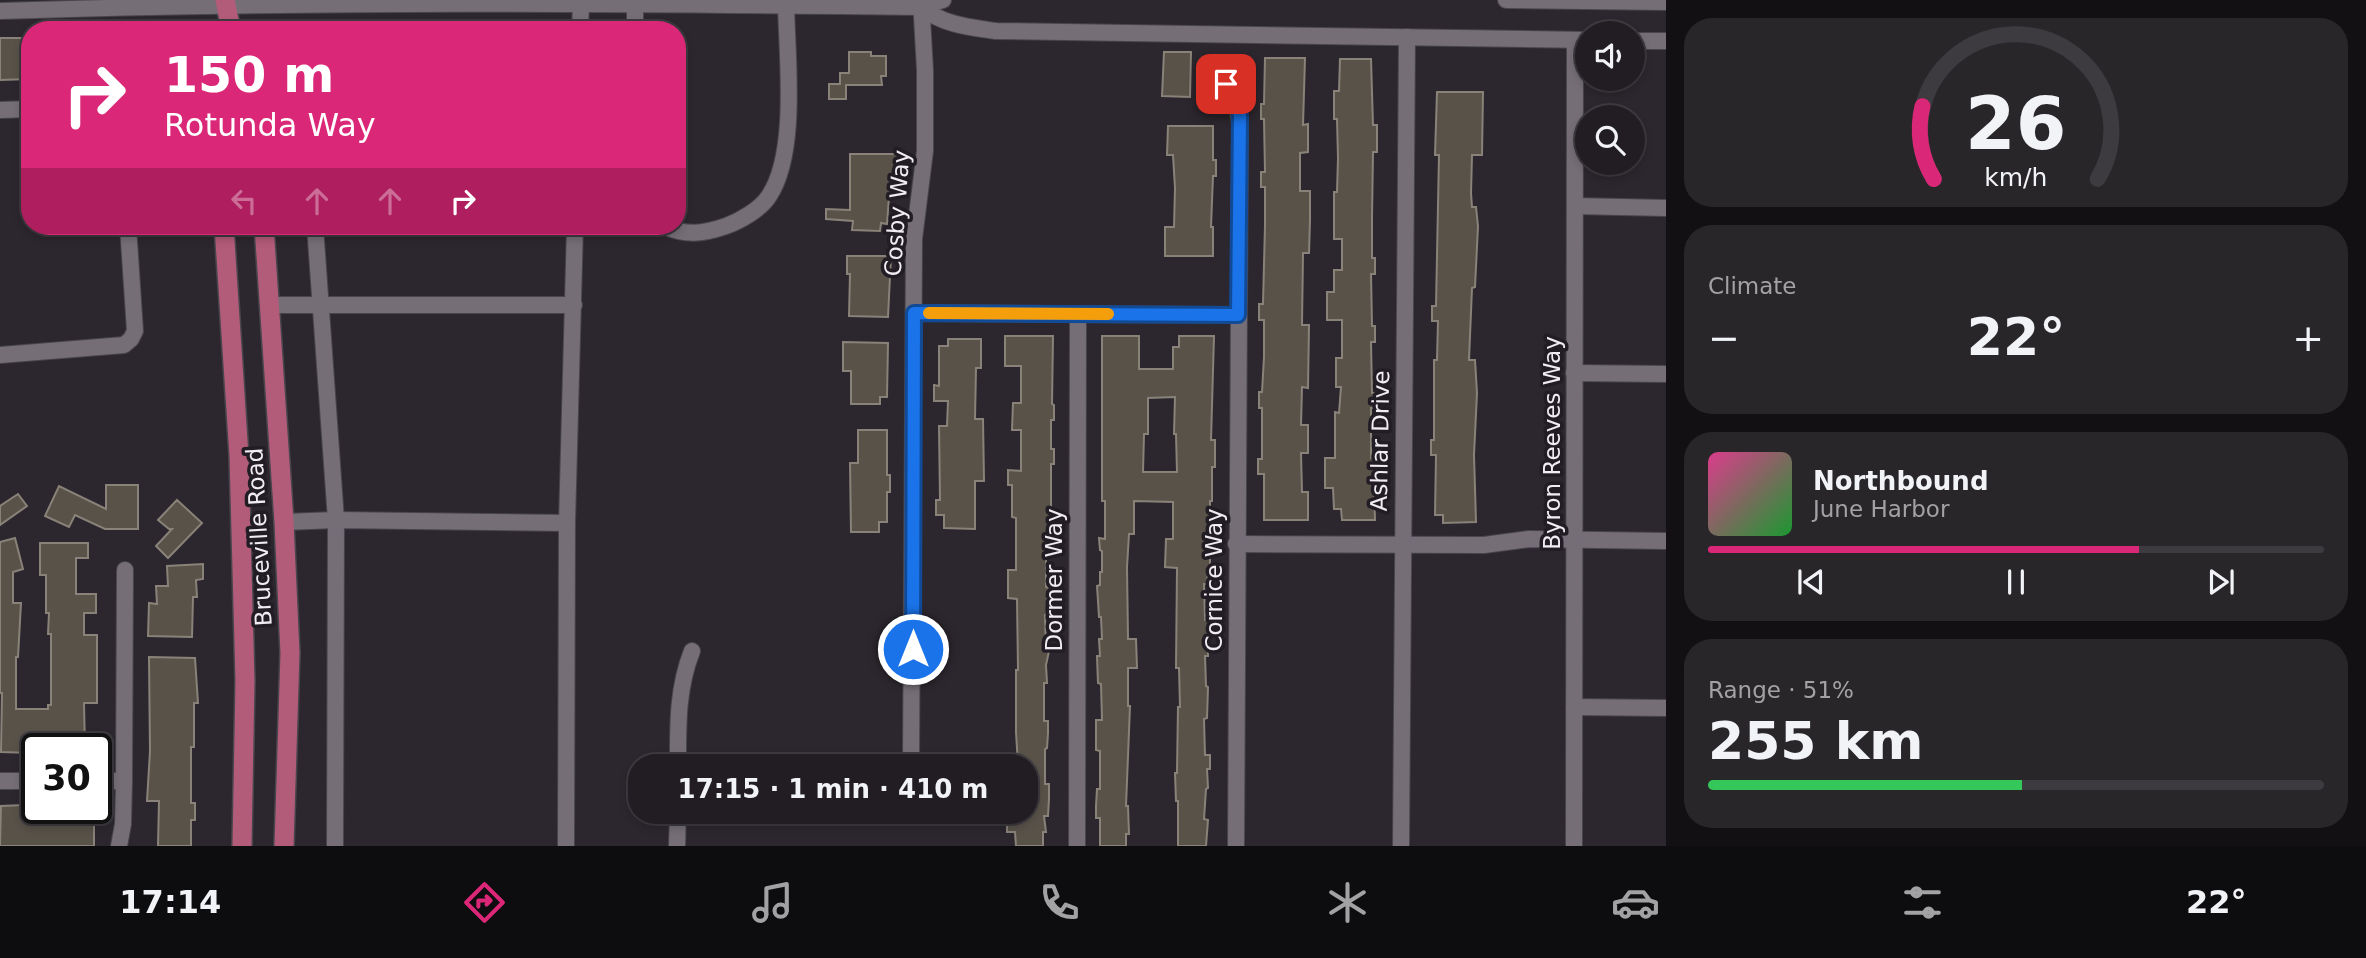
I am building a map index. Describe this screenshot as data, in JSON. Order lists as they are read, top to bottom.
{
  "streets": {
    "main road": ["Bruceville Road"],
    "street": [
      "Cosby Way",
      "Ashlar Drive",
      "Byron Reeves Way",
      "Dormer Way",
      "Cornice Way"
    ]
  },
  "page": {
    "turn": ["150 m", "Rotunda Way"],
    "tile": [
      "Climate",
      ["Range · 51%", "255 km"]
    ],
    "heat": ["−", "22°", "+"],
    "song": ["Northbound", "June Harbor"],
    "limit": "30",
    "trip": "17:15 · 1 min · 410 m",
    "tabs": ["17:14", "22°"],
    "gauge": ["26", "km/h"]
  }
}
